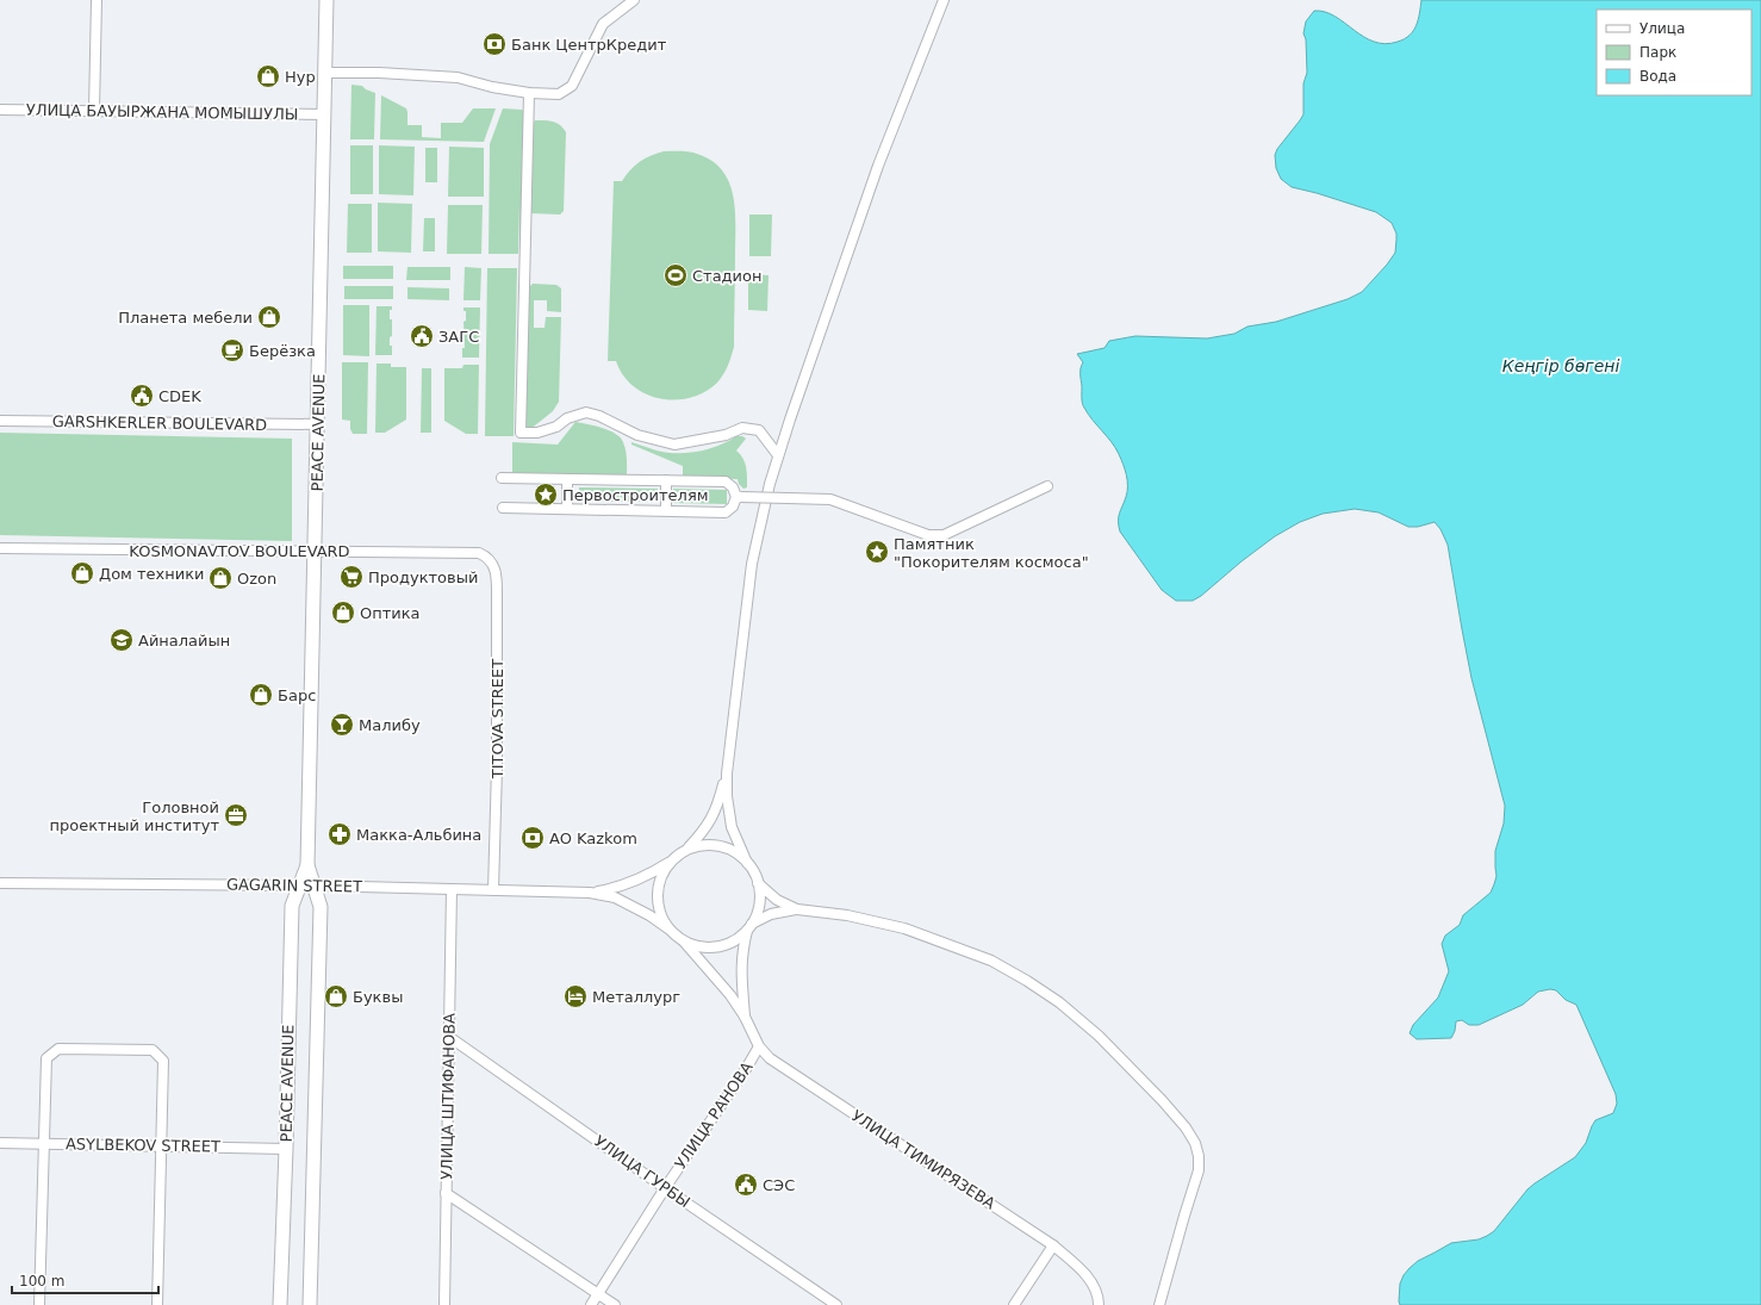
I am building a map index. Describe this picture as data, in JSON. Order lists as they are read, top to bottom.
{
  "streets": {
    "main road": ["PEACE AVENUE"],
    "street": [
      "УЛИЦА БАУЫРЖАНА МОМЫШУЛЫ",
      "GARSHKERLER BOULEVARD",
      "KOSMONAVTOV BOULEVARD",
      "TITOVA STREET",
      "GAGARIN STREET",
      "УЛИЦА ШТИФАНОВА",
      "УЛИЦА РАНОВА",
      "ASYLBEKOV STREET",
      "УЛИЦА ТИМИРЯЗЕВА",
      "УЛИЦА ГУРБЫ"
    ]
  },
  "crossings": [
    ["УЛИЦА БАУЫРЖАНА МОМЫШУЛЫ", "PEACE AVENUE"],
    ["GARSHKERLER BOULEVARD", "PEACE AVENUE"],
    ["PEACE AVENUE", "KOSMONAVTOV BOULEVARD"],
    ["PEACE AVENUE", "GAGARIN STREET"],
    ["PEACE AVENUE", "ASYLBEKOV STREET"],
    ["KOSMONAVTOV BOULEVARD", "TITOVA STREET"],
    ["TITOVA STREET", "GAGARIN STREET"],
    ["GAGARIN STREET", "УЛИЦА ШТИФАНОВА"],
    ["УЛИЦА ШТИФАНОВА", "УЛИЦА ГУРБЫ"],
    ["УЛИЦА РАНОВА", "УЛИЦА ТИМИРЯЗЕВА"],
    ["УЛИЦА РАНОВА", "УЛИЦА ГУРБЫ"]
  ],
  "water": ["Кеңгір бөгені"],
  "places": {
    "bank": ["Банк ЦентрКредит", "AO Kazkom"],
    "shop": [
      "Нур",
      "Планета мебели",
      "Дом техники",
      "Ozon",
      "Оптика",
      "Барс",
      "Буквы"
    ],
    "sports": ["Стадион"],
    "public building": ["ЗАГС", "CDEK", "СЭС"],
    "cafe": ["Берёзка"],
    "place": ["Первостроителям", "Памятник \"Покорителям космоса\""],
    "supermarket": ["Продуктовый"],
    "school or university": ["Айналайын"],
    "bar": ["Малибу"],
    "office": ["Головной проектный институт"],
    "pharmacy": ["Макка-Альбина"],
    "hotel": ["Металлург"]
  },
  "legend": ["Улица", "Парк", "Вода"],
  "scale_bar": "100 m"
}
